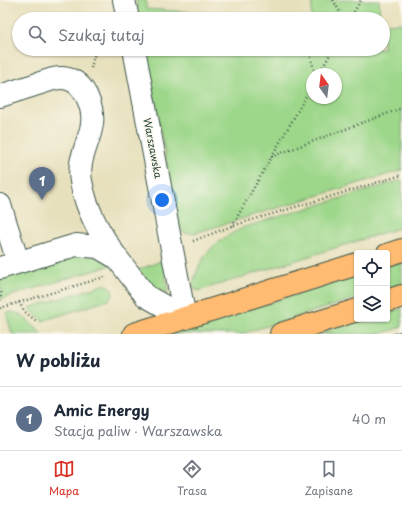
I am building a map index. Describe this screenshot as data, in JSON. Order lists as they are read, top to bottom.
{
  "streets": {
    "street": ["Warszawska"]
  },
  "north": "top",
  "page": {
    "search": "Szukaj tutaj",
    "pins": "1",
    "heading": "W pobliżu",
    "list": [
      {
        "mark": "1",
        "name": "Amic Energy",
        "note": "Stacja paliw · Warszawska",
        "value": "40 m"
      }
    ],
    "nav": ["Mapa", "Trasa", "Zapisane"]
  }
}
